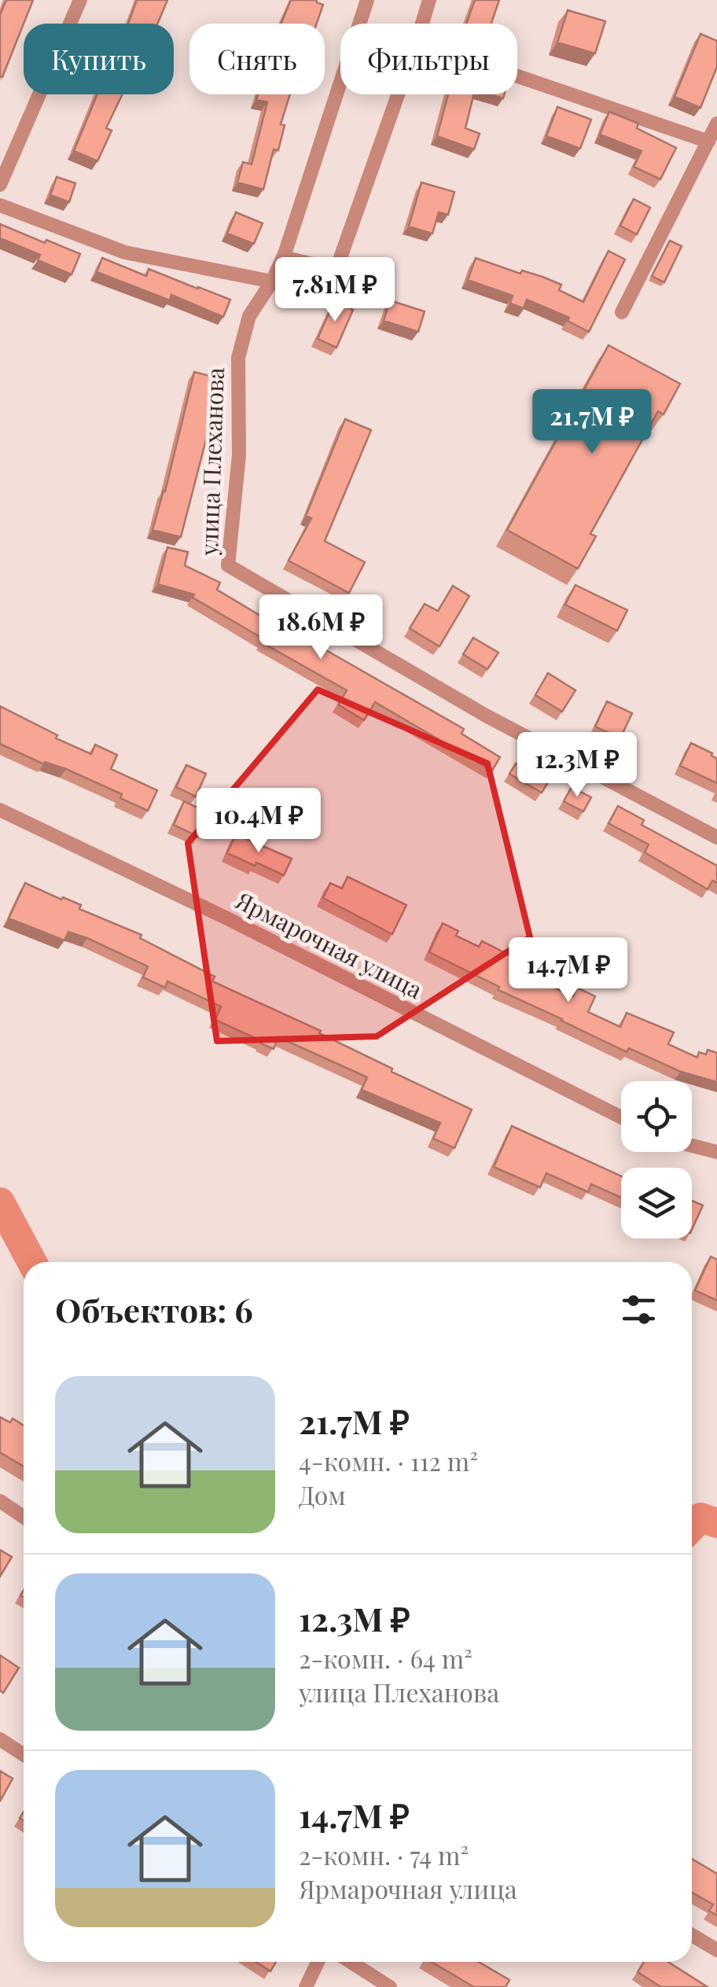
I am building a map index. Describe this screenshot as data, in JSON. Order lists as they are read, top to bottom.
{
  "streets": {
    "street": ["улица Плеханова", "Ярмарочная улица"]
  },
  "page": {
    "chip": ["Купить", "Снять", "Фильтры"],
    "price": [
      "7.81M ₽",
      "21.7M ₽",
      "18.6M ₽",
      "12.3M ₽",
      "10.4M ₽",
      "14.7M ₽"
    ],
    "heading": "Объектов: 6",
    "list": [
      {
        "name": "21.7M ₽",
        "note": "4-комн. · 112 m² · Дом"
      },
      {
        "name": "12.3M ₽",
        "note": "2-комн. · 64 m² · улица Плеханова"
      },
      {
        "name": "14.7M ₽",
        "note": "2-комн. · 74 m² · Ярмарочная улица"
      }
    ]
  }
}
